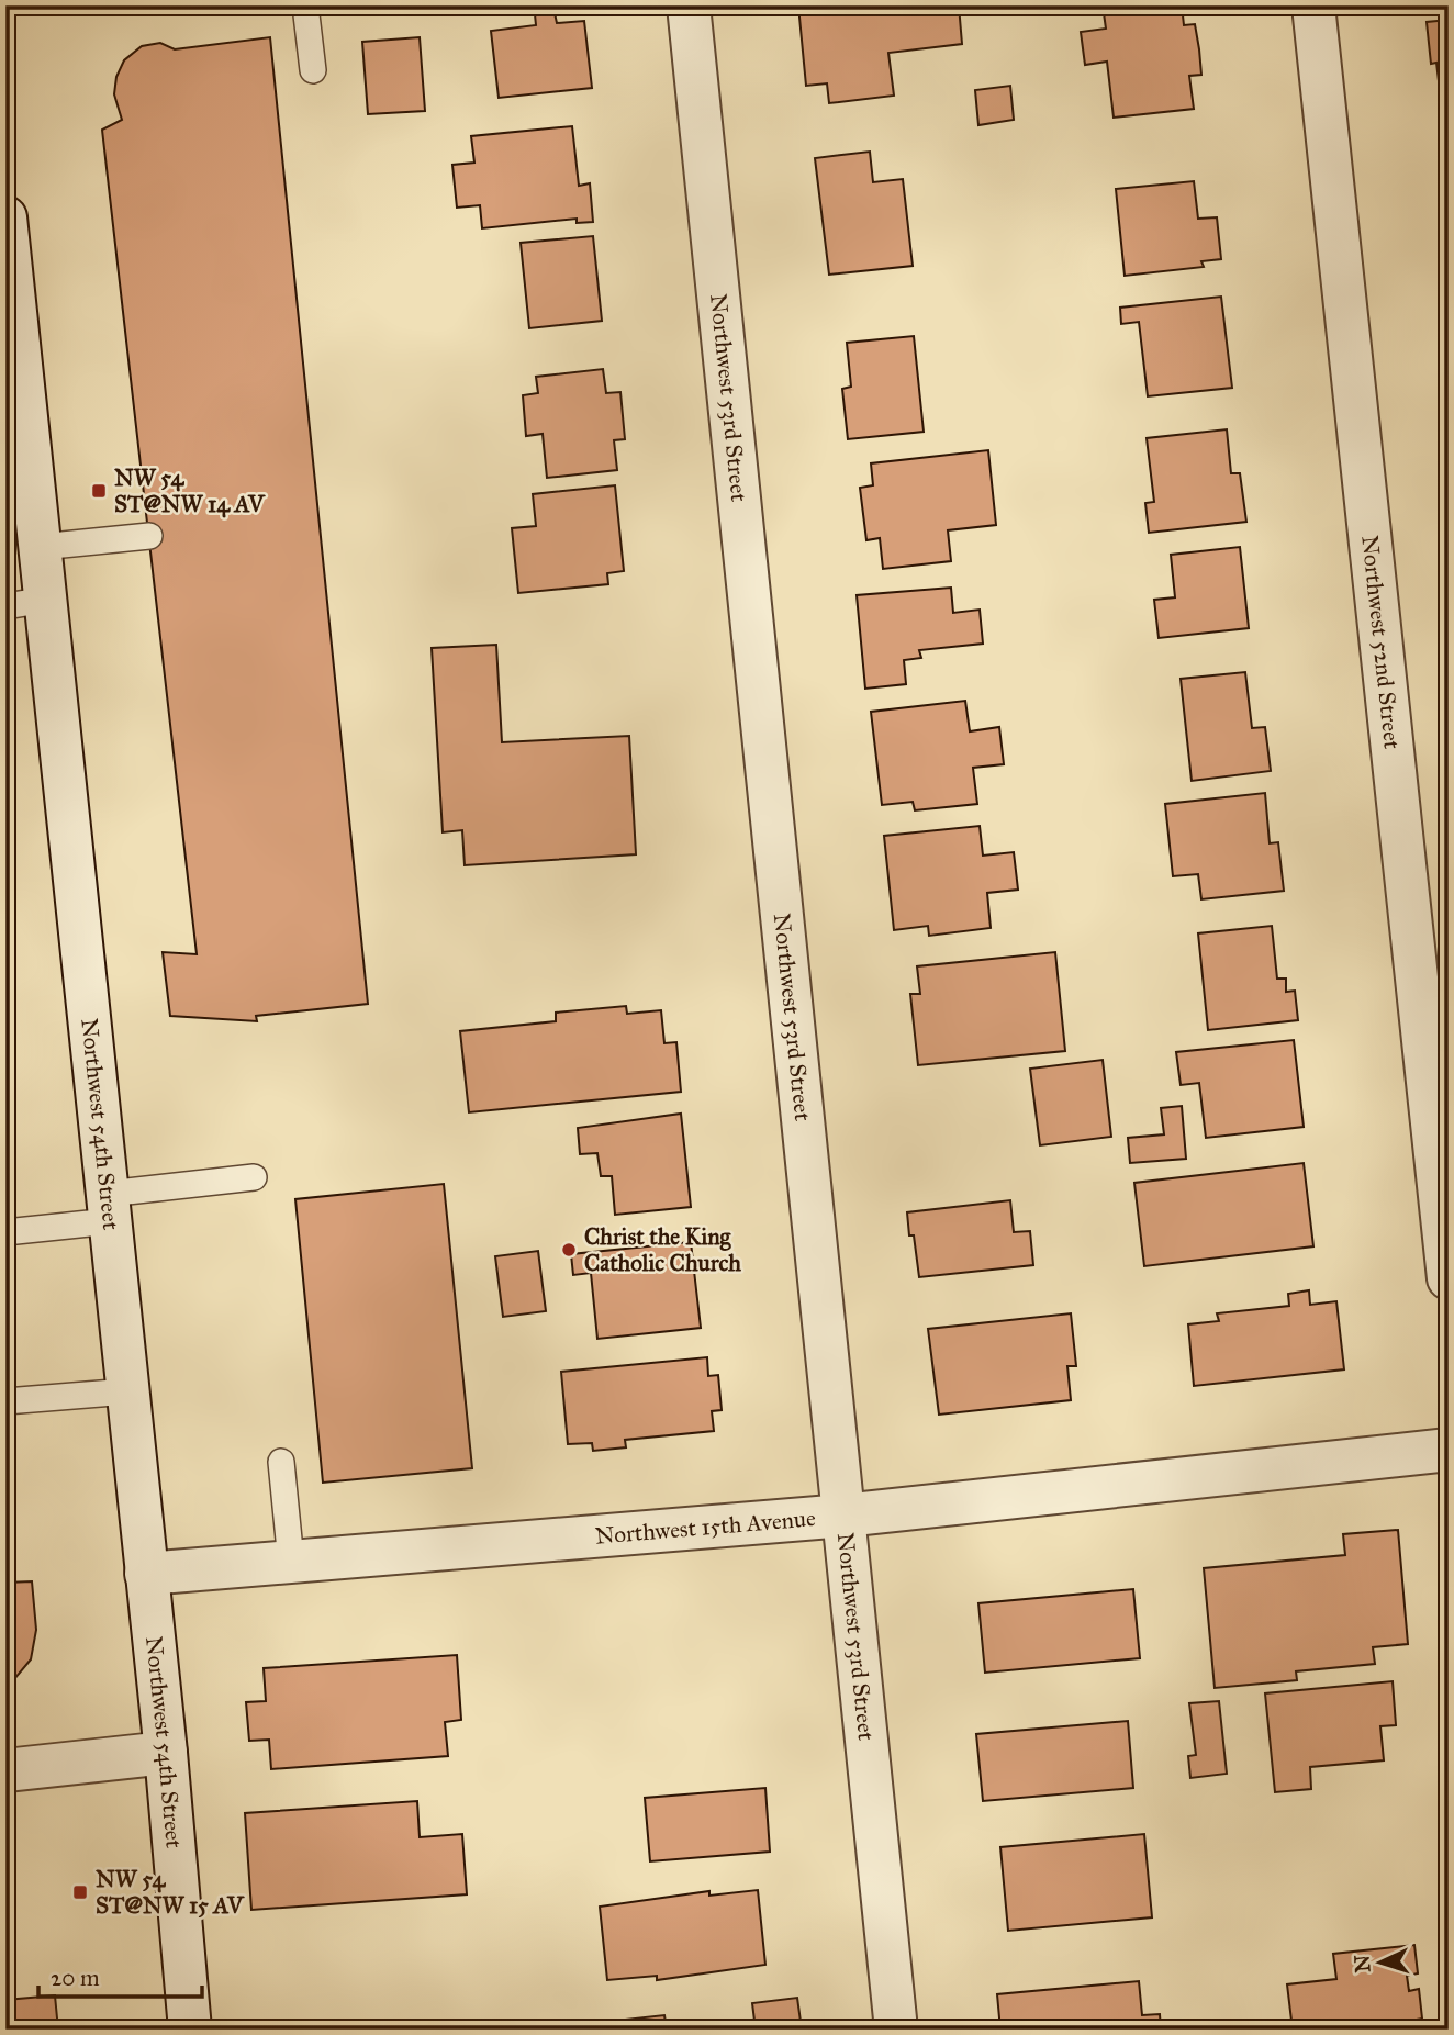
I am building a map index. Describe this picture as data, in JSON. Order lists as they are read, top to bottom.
{
  "streets": {
    "street": [
      "Northwest 53rd Street",
      "Northwest 52nd Street",
      "Northwest 54th Street",
      "Northwest 15th Avenue"
    ]
  },
  "crossings": [
    ["Northwest 53rd Street", "Northwest 15th Avenue"],
    ["Northwest 54th Street", "Northwest 15th Avenue"]
  ],
  "places": {
    "transit": ["NW 54 ST@NW 14 AV", "NW 54 ST@NW 15 AV"],
    "other": ["Christ the King Catholic Church"]
  },
  "scale_bar": "20 m",
  "north": "left"
}
